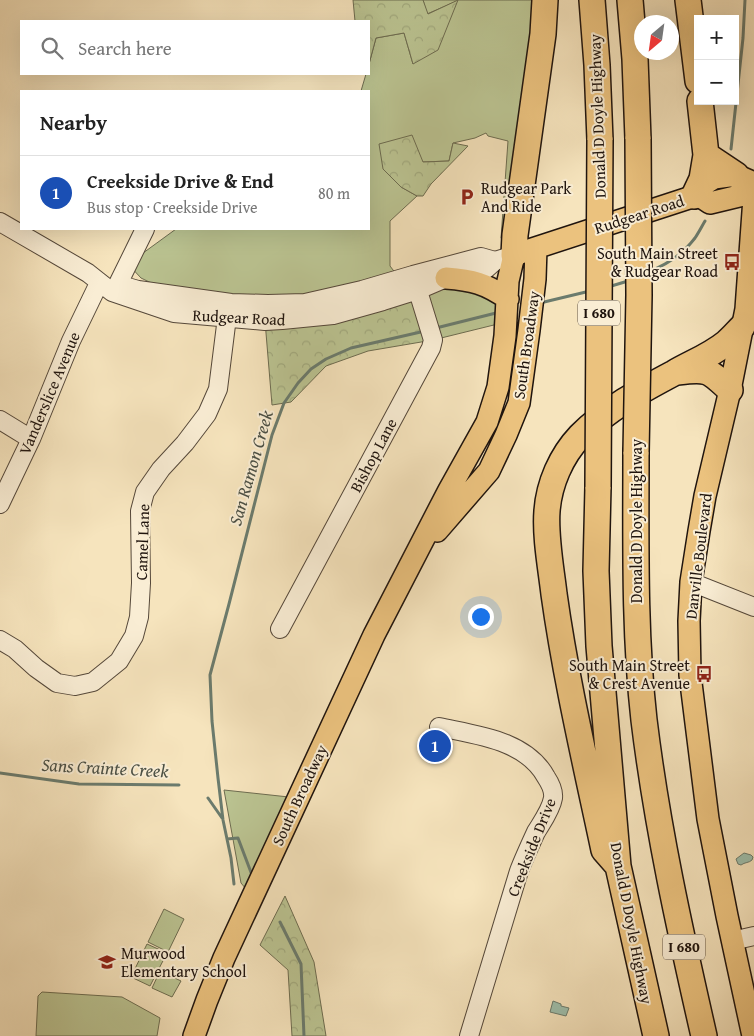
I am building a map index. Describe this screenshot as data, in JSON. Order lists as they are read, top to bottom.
{
  "streets": {
    "highway": ["Donald D Doyle Highway", "I 680"],
    "main road": ["Rudgear Road", "South Broadway", "Danville Boulevard"],
    "street": [
      "Vanderslice Avenue",
      "Bishop Lane",
      "Camel Lane",
      "Creekside Drive"
    ]
  },
  "crossings": [
    ["Rudgear Road", "South Broadway"],
    ["Rudgear Road", "Vanderslice Avenue"],
    ["Rudgear Road", "Bishop Lane"],
    ["Rudgear Road", "Camel Lane"]
  ],
  "water": ["San Ramon Creek", "Sans Crainte Creek"],
  "places": {
    "parking": ["Rudgear Park And Ride"],
    "bus stop": ["South Main Street & Rudgear Road", "South Main Street & Crest Avenue"],
    "school or university": ["Murwood Elementary School"]
  },
  "north": "bottom left",
  "page": {
    "map_buttons": ["+", "−"],
    "search": "Search here",
    "heading": "Nearby",
    "list": [
      {
        "mark": "1",
        "name": "Creekside Drive & End",
        "note": "Bus stop · Creekside Drive",
        "value": "80 m"
      }
    ],
    "pins": "1"
  }
}
